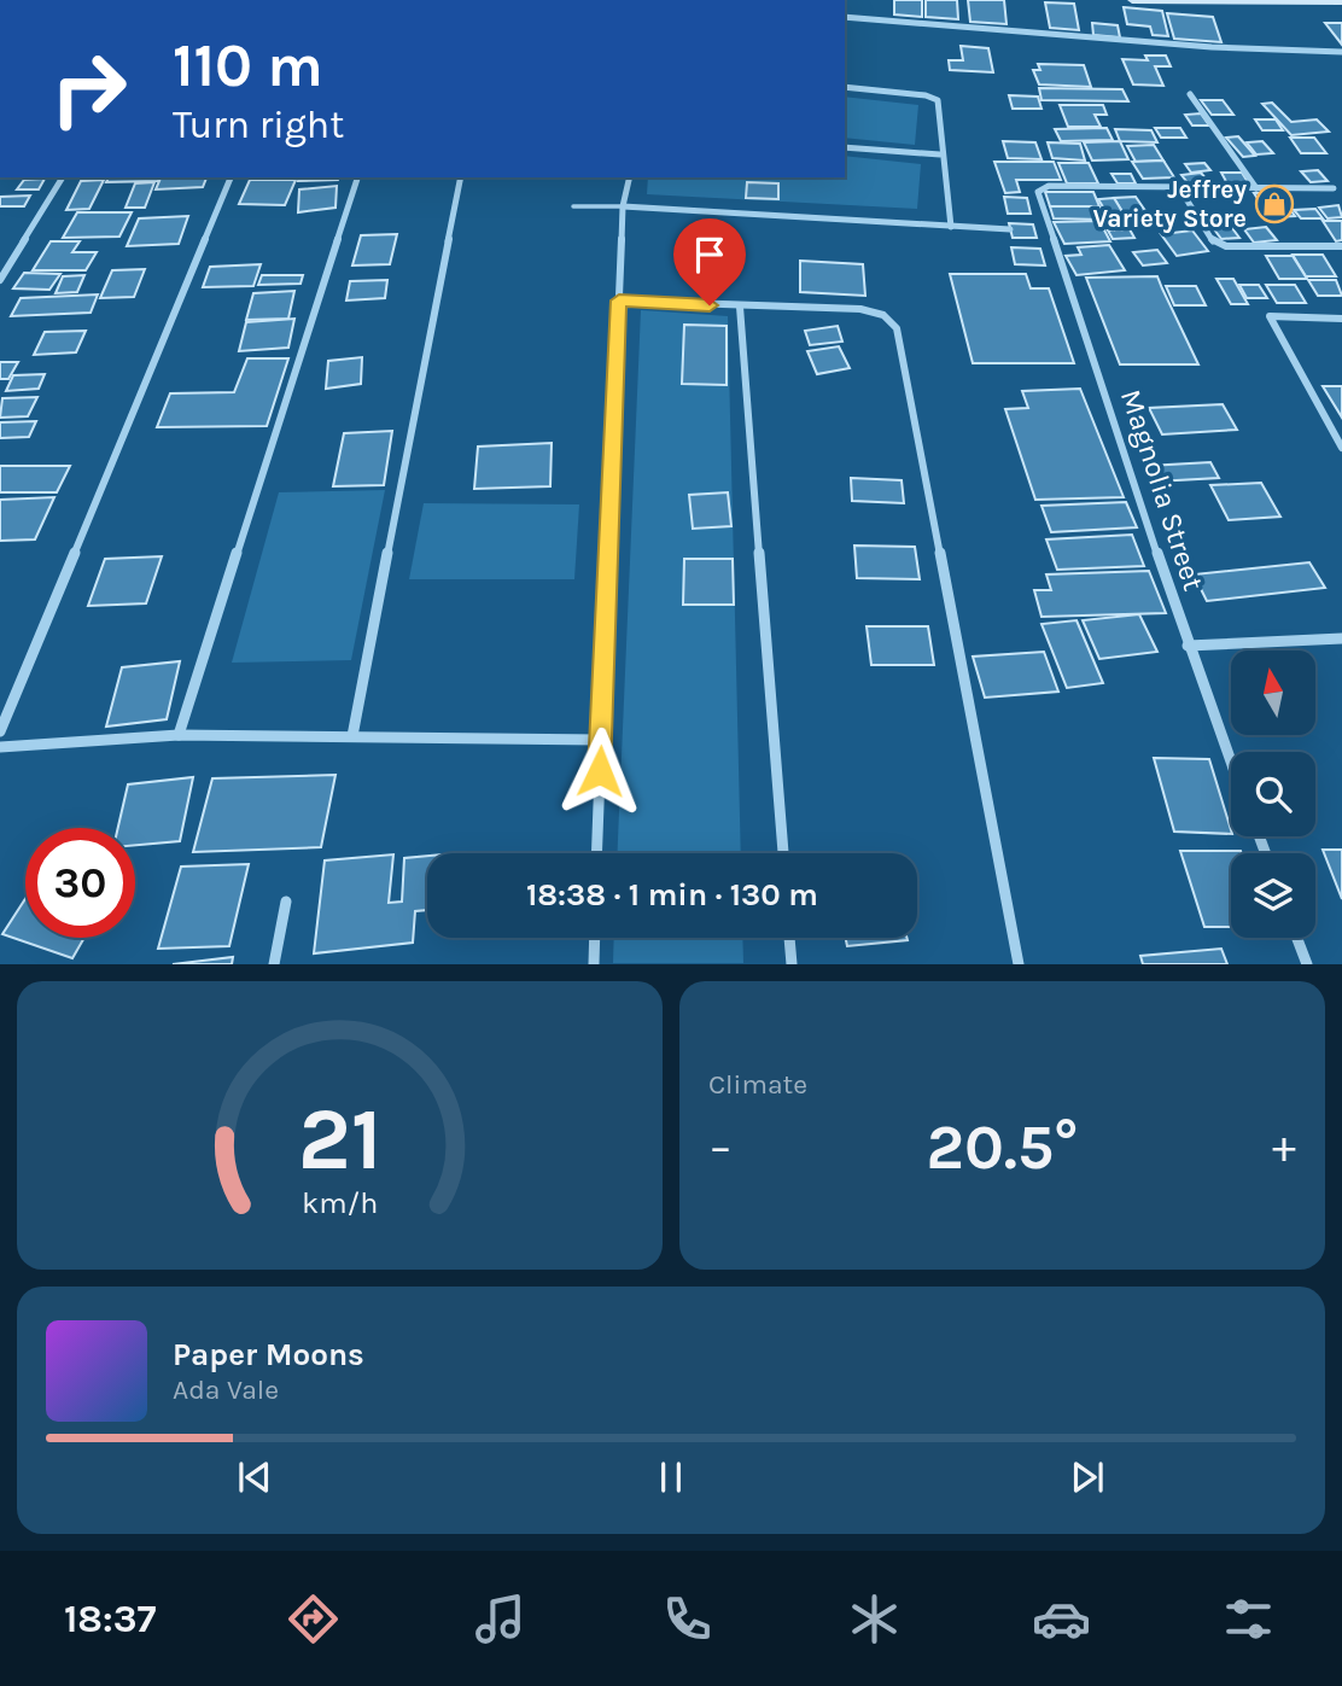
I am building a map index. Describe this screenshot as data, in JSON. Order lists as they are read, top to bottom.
{
  "streets": {
    "street": ["Magnolia Street"]
  },
  "places": {
    "shop": ["Jeffrey Variety Store"]
  },
  "north": "top",
  "page": {
    "turn": ["110 m", "Turn right"],
    "limit": "30",
    "trip": "18:38 · 1 min · 130 m",
    "tile": "Climate",
    "heat": ["−", "20.5°", "+"],
    "song": ["Paper Moons", "Ada Vale"],
    "tabs": "18:37",
    "gauge": ["21", "km/h"]
  }
}
